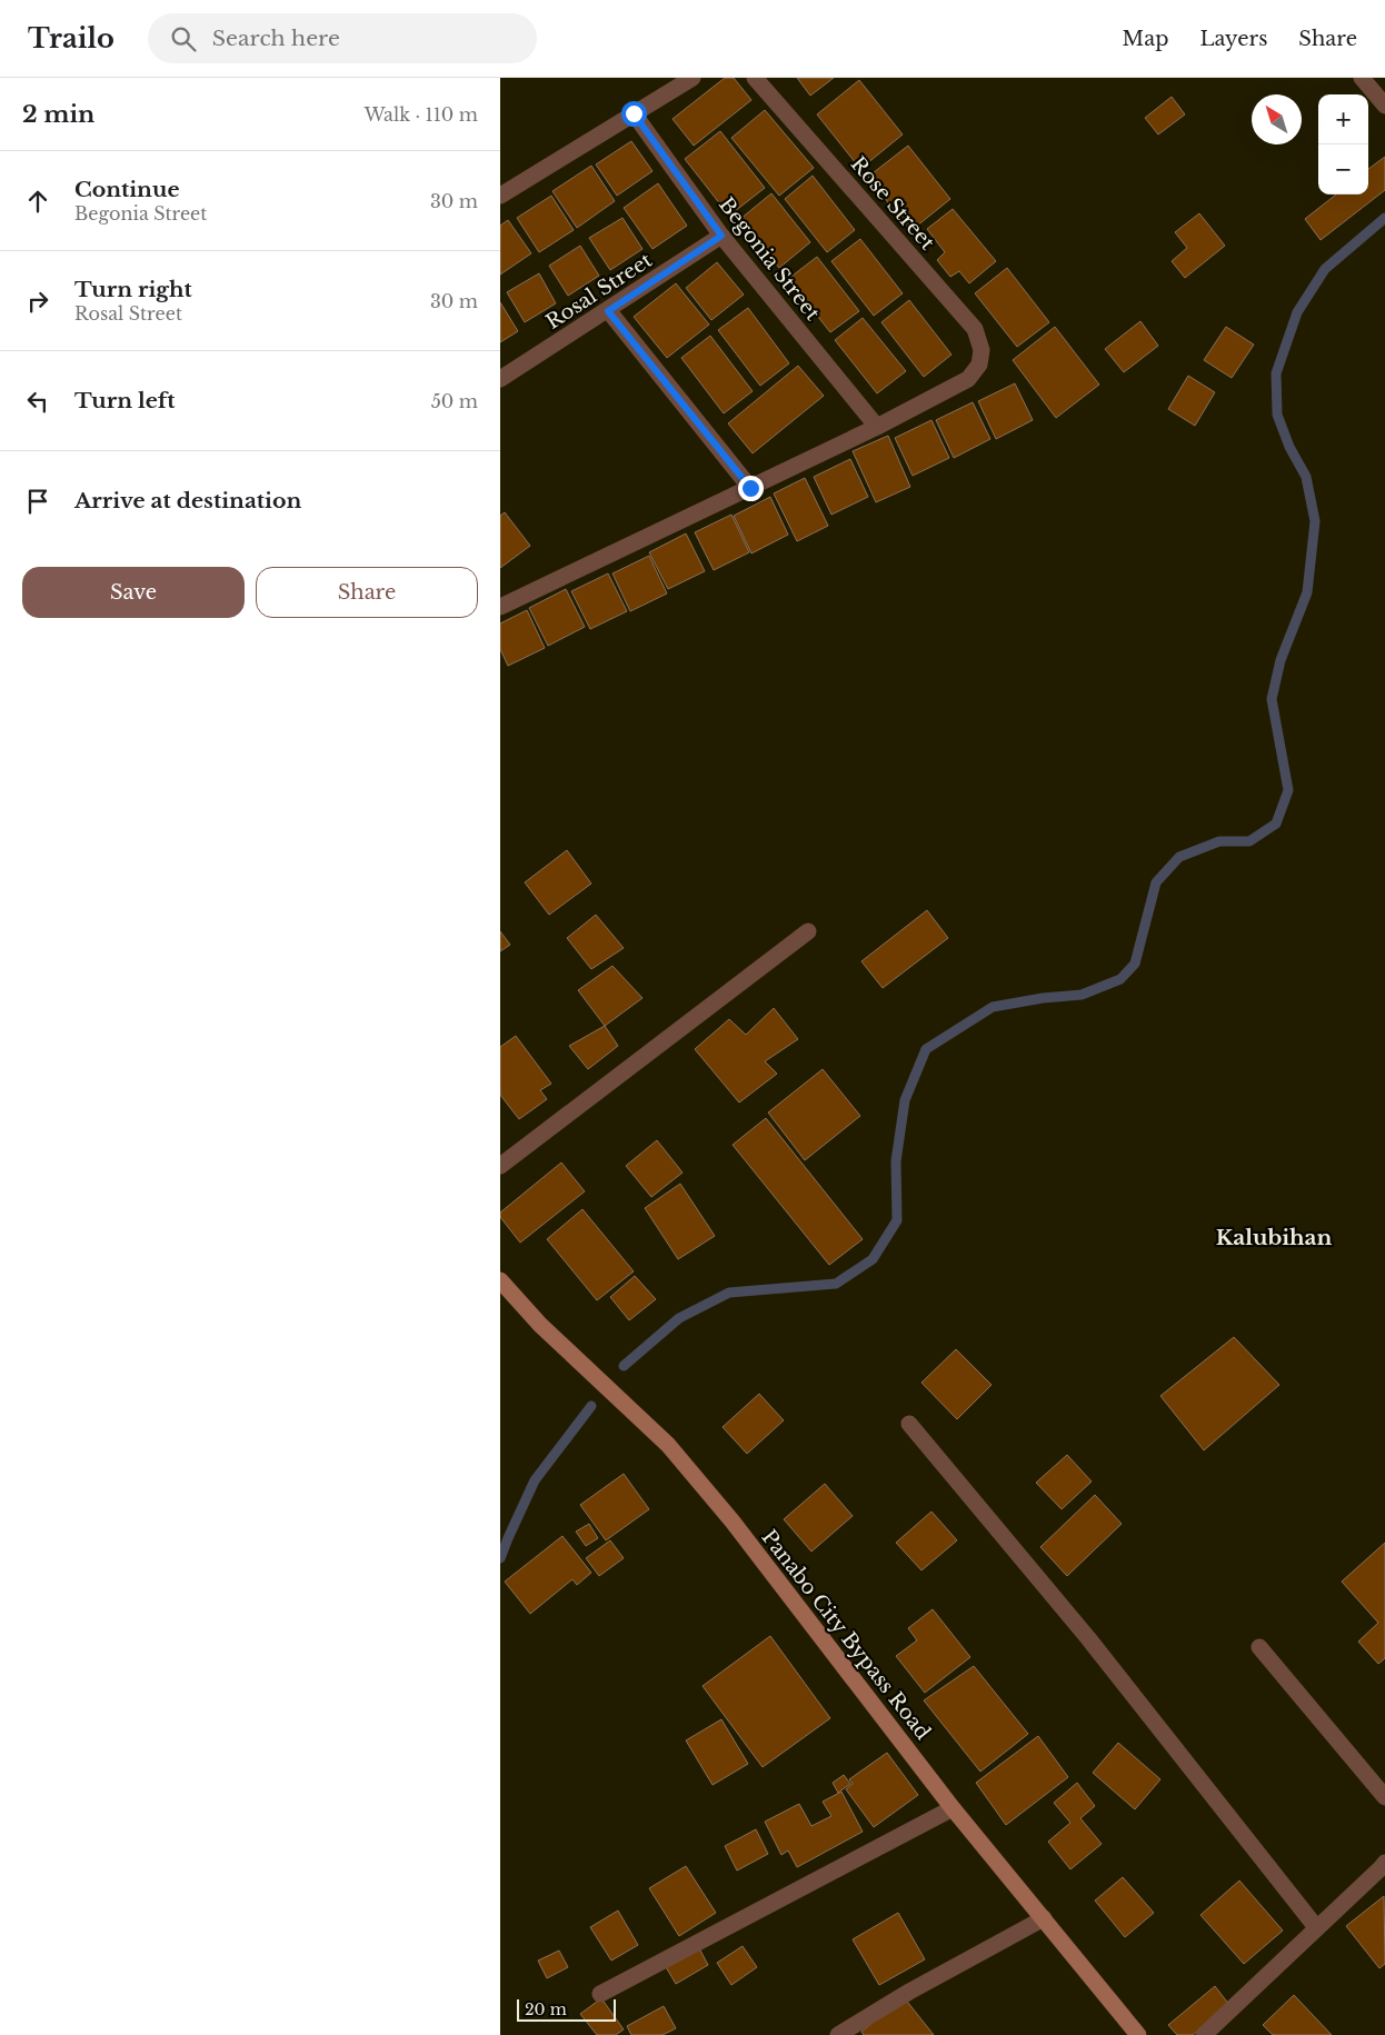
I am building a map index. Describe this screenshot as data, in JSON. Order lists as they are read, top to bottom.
{
  "streets": {
    "main road": ["Panabo City Bypass Road"],
    "street": ["Rose Street", "Begonia Street", "Rosal Street"]
  },
  "crossings": [
    ["Rose Street", "Begonia Street"],
    ["Begonia Street", "Rosal Street"]
  ],
  "districts": ["Kalubihan"],
  "scale_bar": "20 m",
  "north": "top left",
  "page": {
    "header": "Trailo",
    "search": "Search here",
    "nav": ["Map", "Layers", "Share"],
    "heading": ["2 min", "Walk · 110 m"],
    "map_buttons": ["+", "−"],
    "list": [
      ["Continue", "Begonia Street", "30 m"],
      ["Turn right", "Rosal Street", "30 m"],
      ["Turn left", "50 m"],
      "Arrive at destination"
    ],
    "buttons": ["Save", "Share"],
    "scale": "20 m"
  }
}
